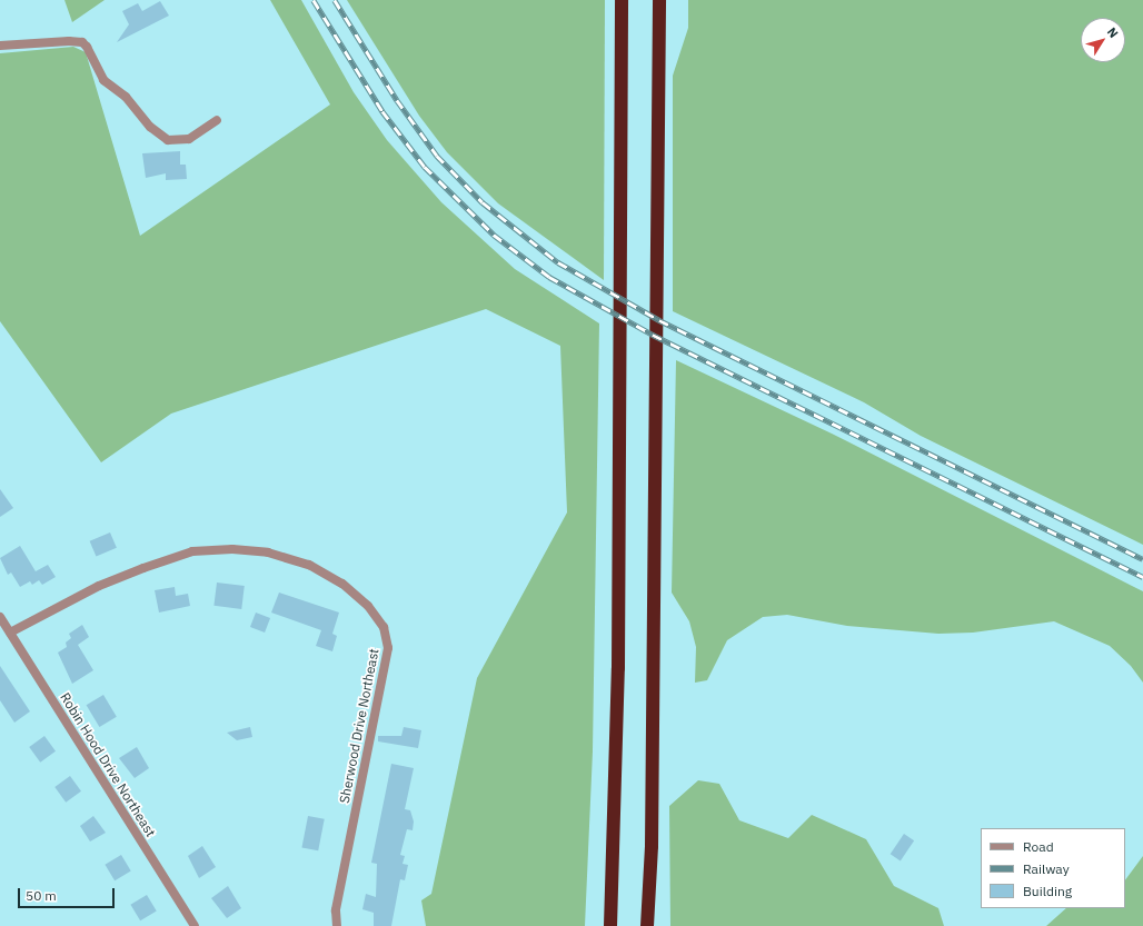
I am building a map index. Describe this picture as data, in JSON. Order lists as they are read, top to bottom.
{
  "streets": {
    "street": ["Sherwood Drive Northeast", "Robin Hood Drive Northeast"]
  },
  "crossings": [
    ["Sherwood Drive Northeast", "Robin Hood Drive Northeast"]
  ],
  "legend": ["Road", "Railway", "Building"],
  "scale_bar": "50 m",
  "north": "top right"
}
